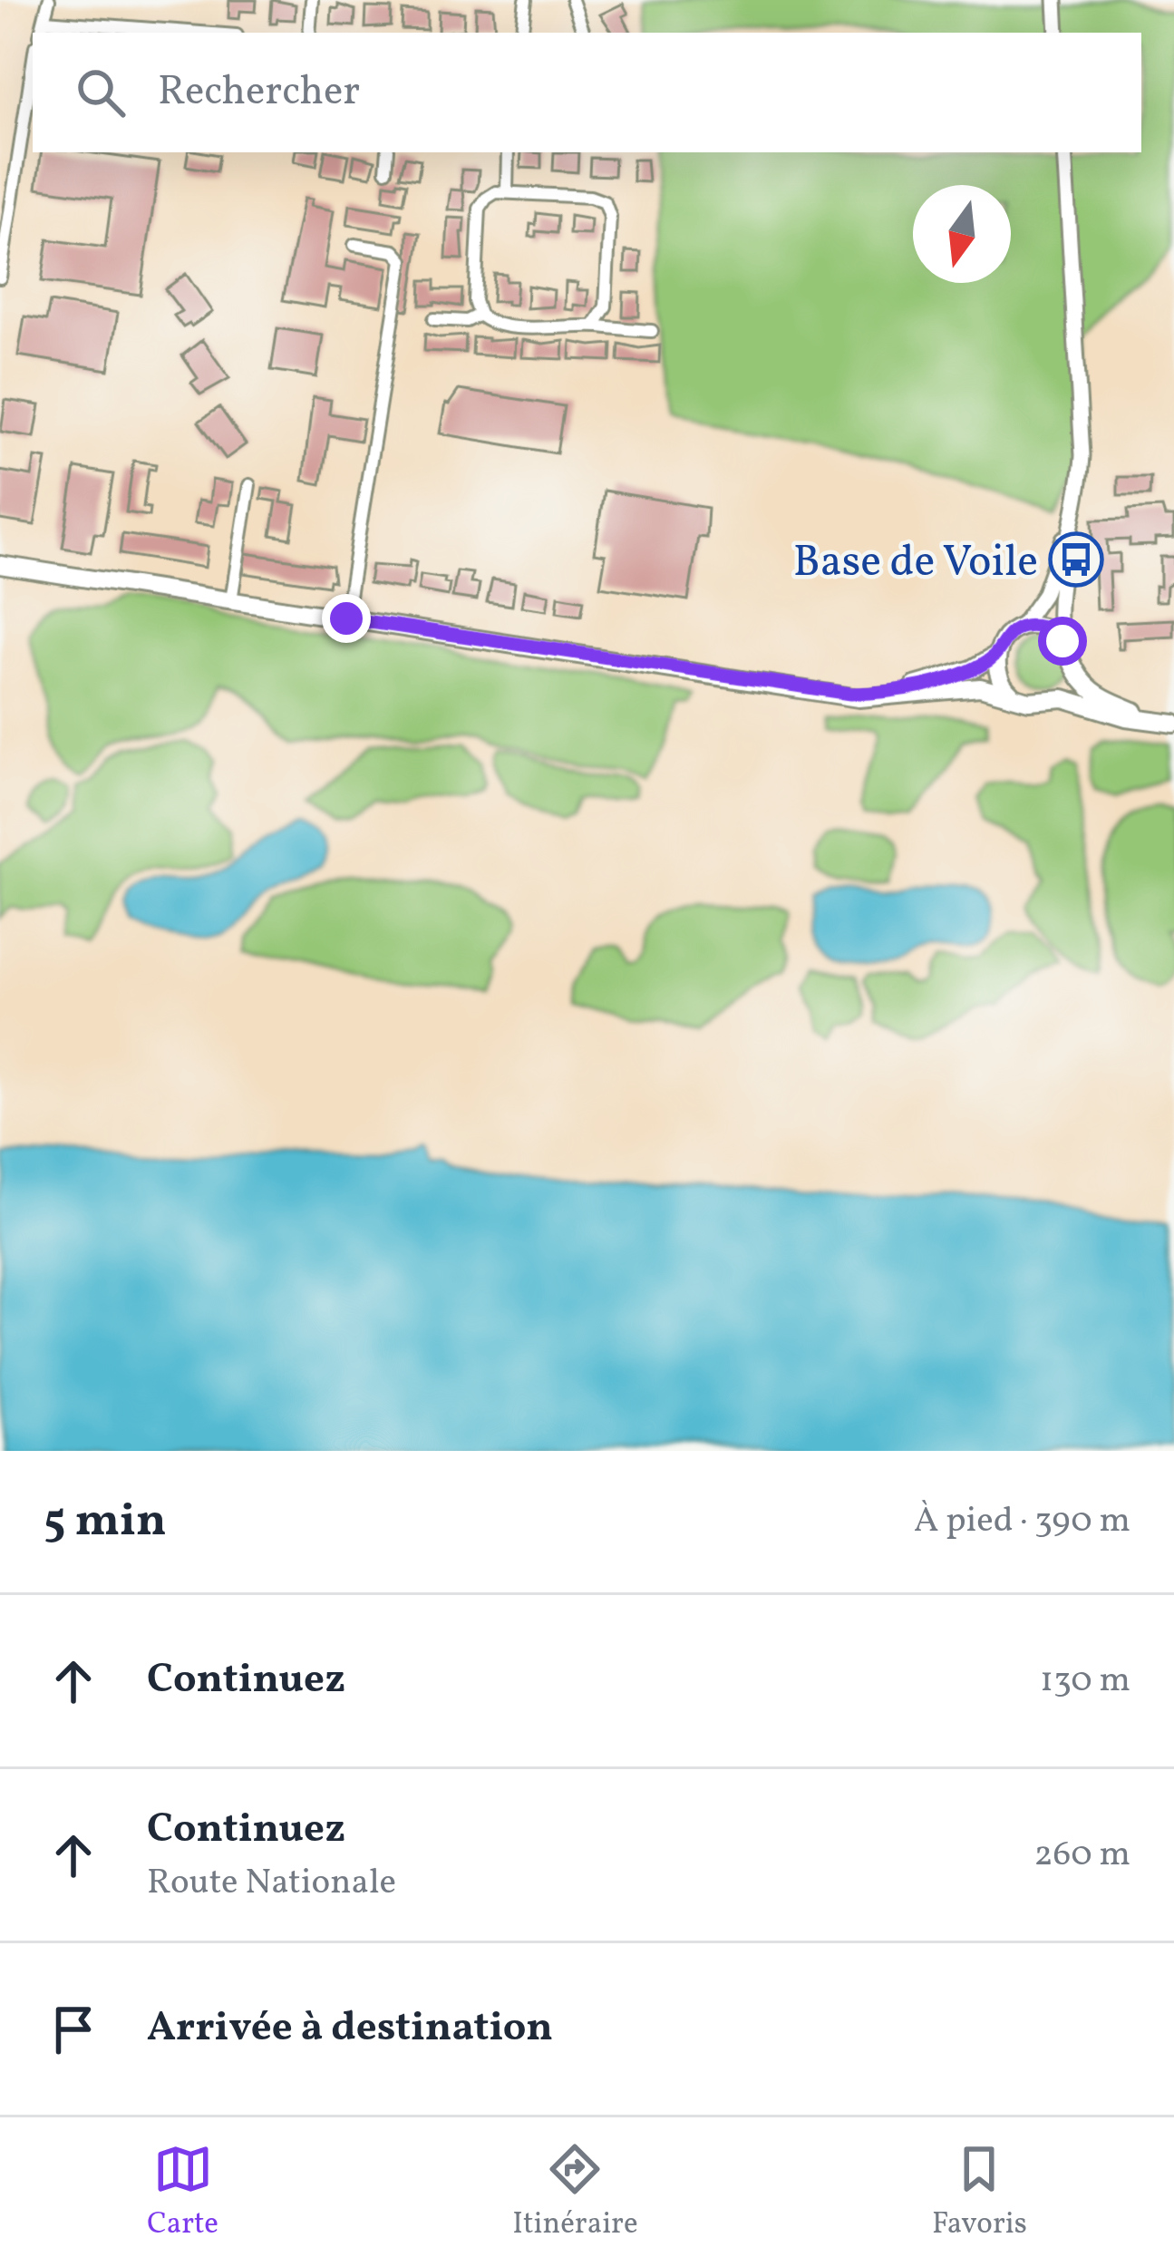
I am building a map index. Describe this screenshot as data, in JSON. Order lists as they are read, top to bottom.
{
  "places": {
    "bus stop": ["Base de Voile"]
  },
  "north": "bottom",
  "page": {
    "search": "Rechercher",
    "heading": ["5 min", "À pied · 390 m"],
    "list": [
      ["Continuez", "130 m"],
      ["Continuez", "Route Nationale", "260 m"],
      "Arrivée à destination"
    ],
    "nav": ["Carte", "Itinéraire", "Favoris"]
  }
}
